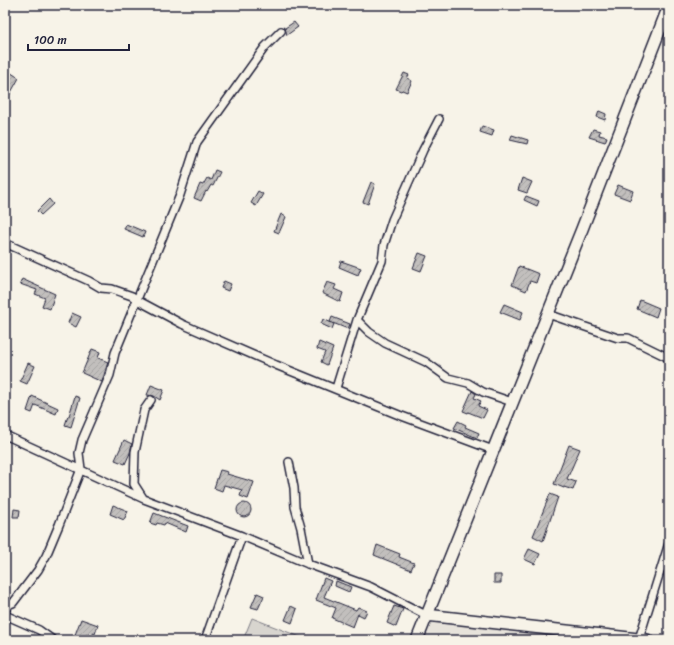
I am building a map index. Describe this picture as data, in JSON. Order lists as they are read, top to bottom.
{
  "scale_bar": "100 m"
}
